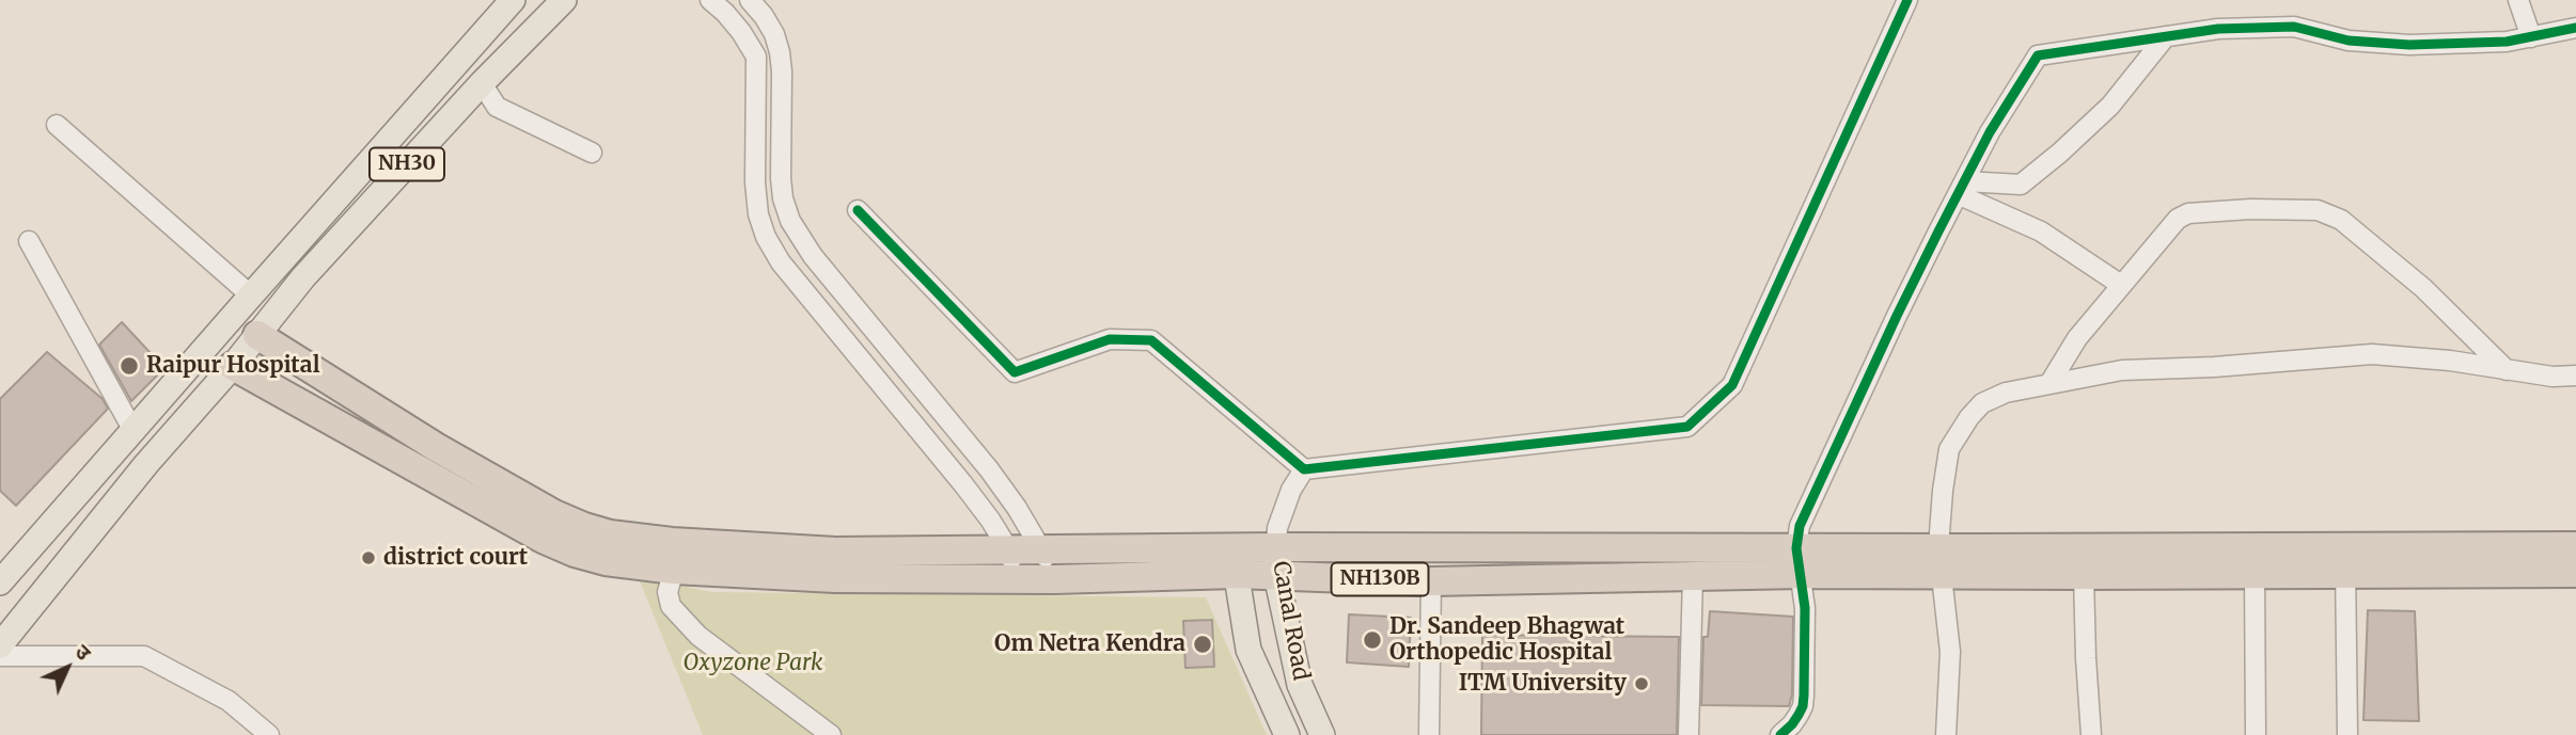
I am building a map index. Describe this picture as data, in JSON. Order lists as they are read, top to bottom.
{
  "streets": {
    "highway": ["NH130B"],
    "main road": ["NH30", "Canal Road"]
  },
  "crossings": [
    ["NH30", "NH130B"],
    ["NH130B", "Canal Road"]
  ],
  "parks": ["Oxyzone Park"],
  "places": [
    "Raipur Hospital",
    "district court",
    "Dr. Sandeep Bhagwat Orthopedic Hospital",
    "Om Netra Kendra",
    "ITM University"
  ],
  "north": "top right"
}
